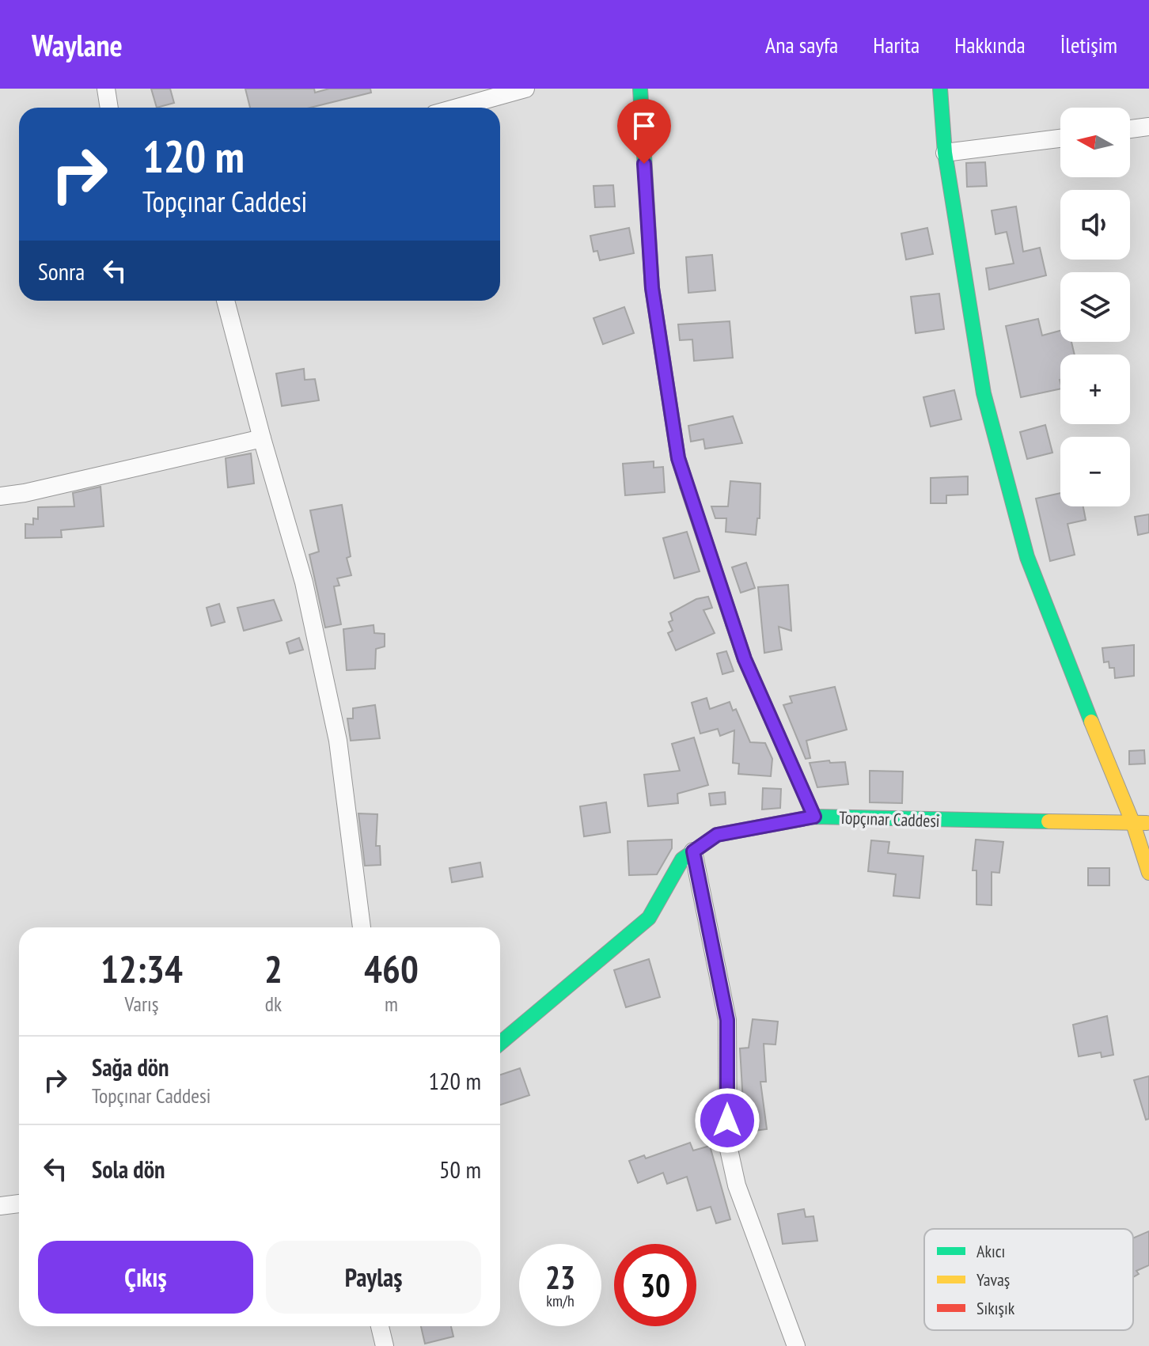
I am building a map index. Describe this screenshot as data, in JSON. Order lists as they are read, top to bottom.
{
  "streets": {
    "street": ["Topçınar Caddesi"]
  },
  "legend": ["Akıcı", "Yavaş", "Sıkışık"],
  "north": "left",
  "page": {
    "header": "Waylane",
    "nav": [
      "Ana sayfa",
      "Harita",
      "Hakkında",
      "İletişim"
    ],
    "map_buttons": ["+", "−"],
    "turn": ["120 m", "Topçınar Caddesi"],
    "then": "Sonra",
    "eta": [
      "12:34",
      "Varış",
      "2",
      "dk",
      "460",
      "m"
    ],
    "list": [
      {
        "name": "Sağa dön",
        "note": "Topçınar Caddesi",
        "value": "120 m"
      },
      {
        "name": "Sola dön",
        "value": "50 m"
      }
    ],
    "buttons": ["Çıkış", "Paylaş"],
    "speed": "23 km/h",
    "limit": "30"
  }
}
